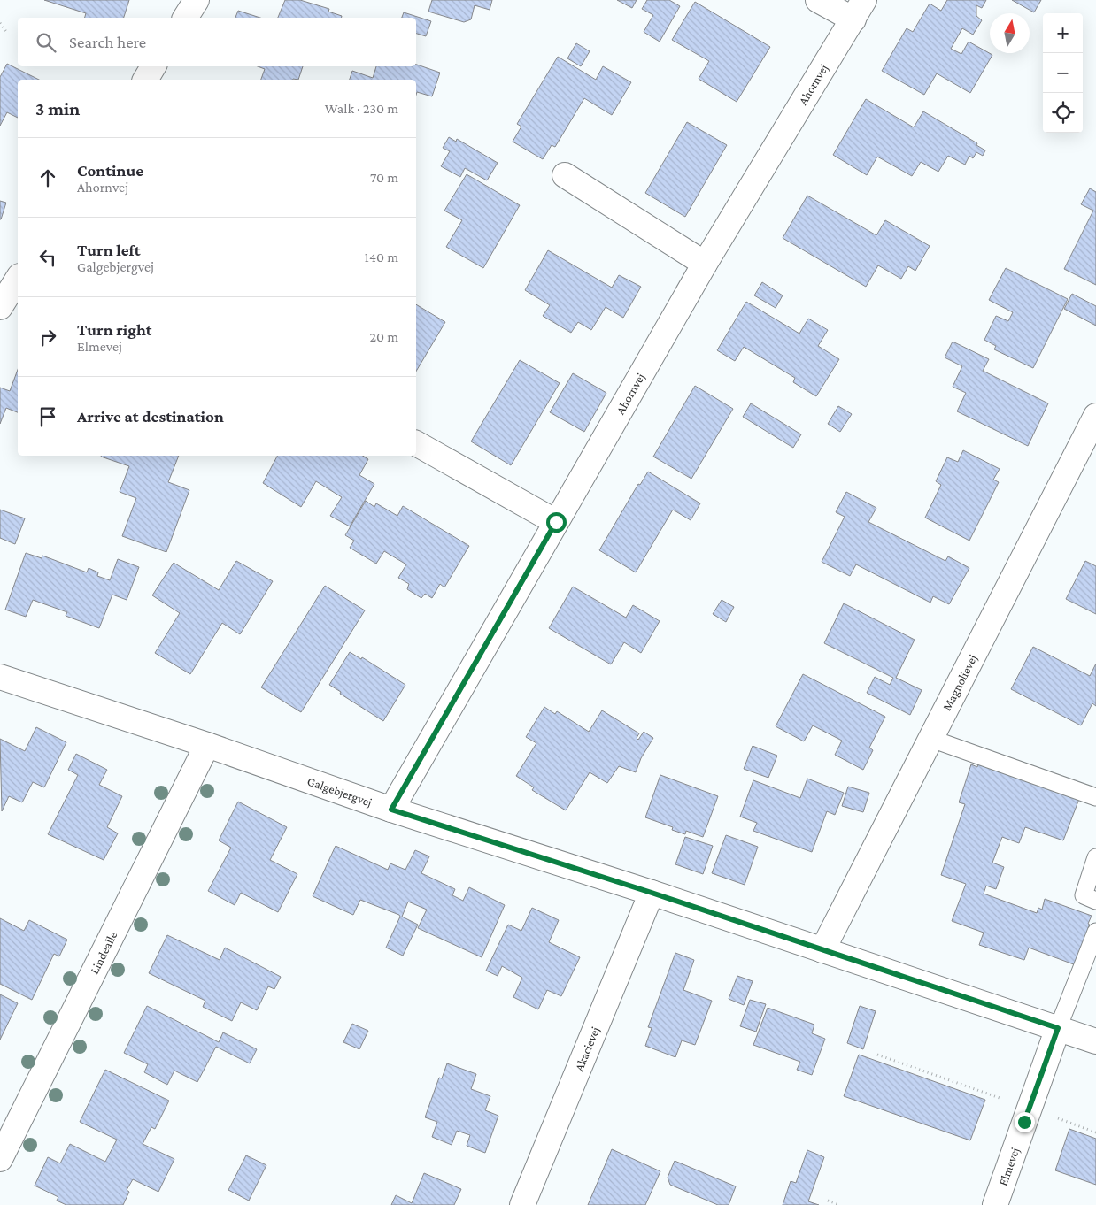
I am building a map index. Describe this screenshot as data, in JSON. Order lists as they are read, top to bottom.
{
  "streets": {
    "street": [
      "Ahornvej",
      "Magnolievej",
      "Galgebjergvej",
      "Lindealle",
      "Akacievej",
      "Elmevej"
    ]
  },
  "crossings": [
    ["Ahornvej", "Galgebjergvej"],
    ["Magnolievej", "Galgebjergvej"],
    ["Galgebjergvej", "Lindealle"],
    ["Galgebjergvej", "Akacievej"],
    ["Galgebjergvej", "Elmevej"]
  ],
  "north": "top",
  "page": {
    "map_buttons": ["+", "−"],
    "search": "Search here",
    "heading": ["3 min", "Walk · 230 m"],
    "list": [
      ["Continue", "Ahornvej", "70 m"],
      ["Turn left", "Galgebjergvej", "140 m"],
      ["Turn right", "Elmevej", "20 m"],
      "Arrive at destination"
    ]
  }
}
